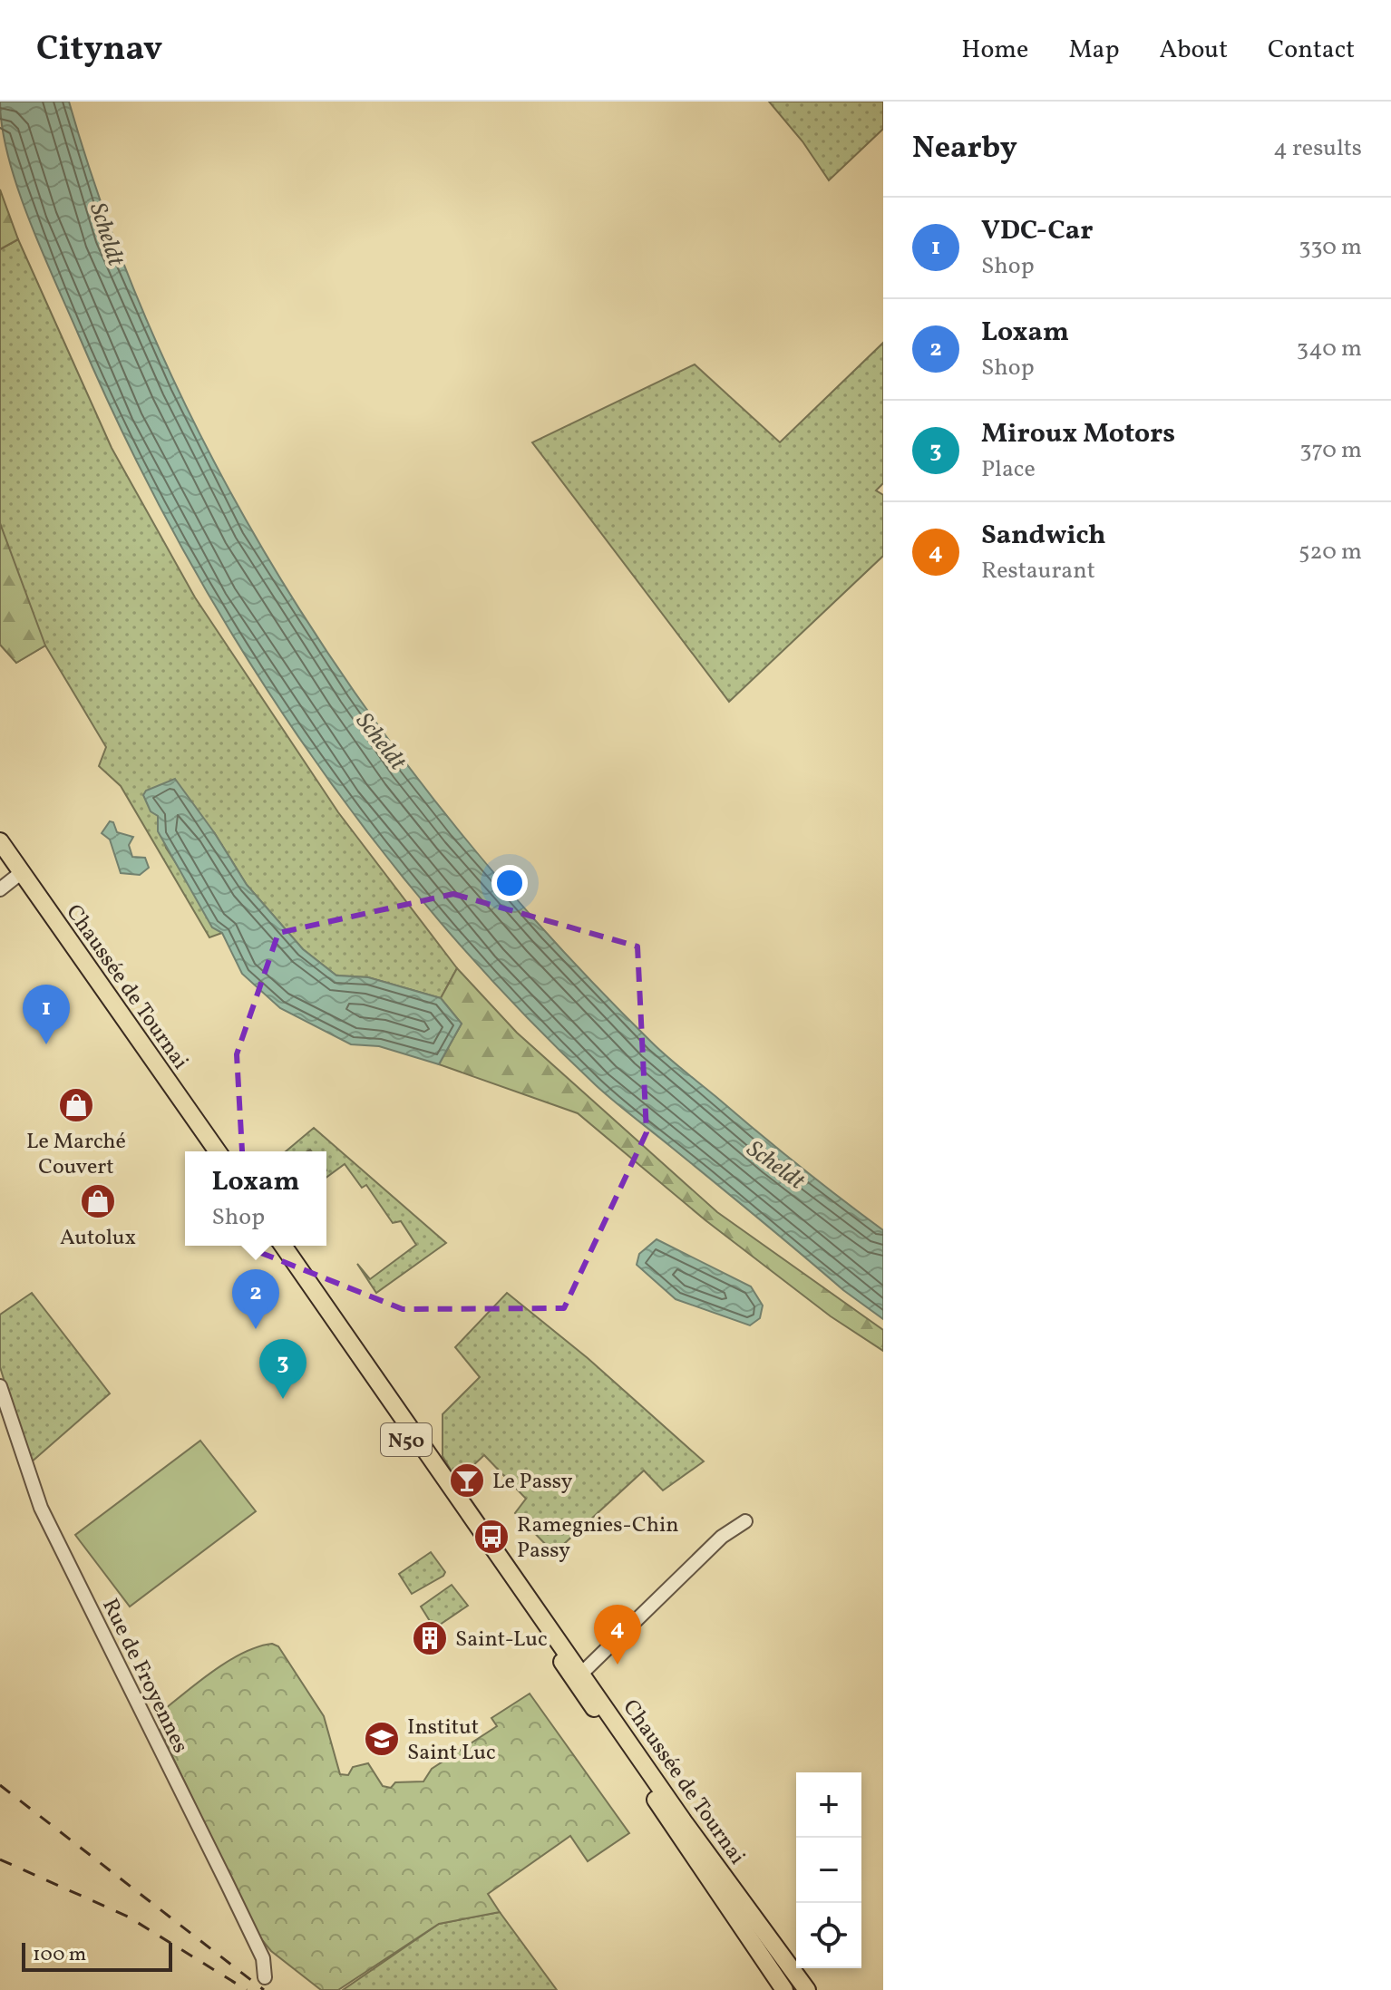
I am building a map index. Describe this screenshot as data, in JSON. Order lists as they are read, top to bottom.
{
  "streets": {
    "main road": ["Chaussée de Tournai", "N50"],
    "street": ["Rue de Froyennes"]
  },
  "water": ["Scheldt"],
  "places": {
    "shop": ["Le Marché Couvert", "Autolux"],
    "bar": ["Le Passy"],
    "bus stop": ["Ramegnies-Chin Passy"],
    "building": ["Saint-Luc"],
    "school or university": ["Institut Saint Luc"]
  },
  "scale_bar": "100 m",
  "page": {
    "header": "Citynav",
    "nav": [
      "Home",
      "Map",
      "About",
      "Contact"
    ],
    "heading": ["Nearby", "4 results"],
    "list": [
      {
        "mark": "1",
        "name": "VDC-Car",
        "note": "Shop",
        "value": "330 m"
      },
      {
        "mark": "2",
        "name": "Loxam",
        "note": "Shop",
        "value": "340 m"
      },
      {
        "mark": "3",
        "name": "Miroux Motors",
        "note": "Place",
        "value": "370 m"
      },
      {
        "mark": "4",
        "name": "Sandwich",
        "note": "Restaurant",
        "value": "520 m"
      }
    ],
    "pins": [
      "1",
      "2",
      "3",
      "4"
    ],
    "popup": ["Loxam", "Shop"],
    "map_buttons": ["+", "−"],
    "scale": "100 m"
  }
}
